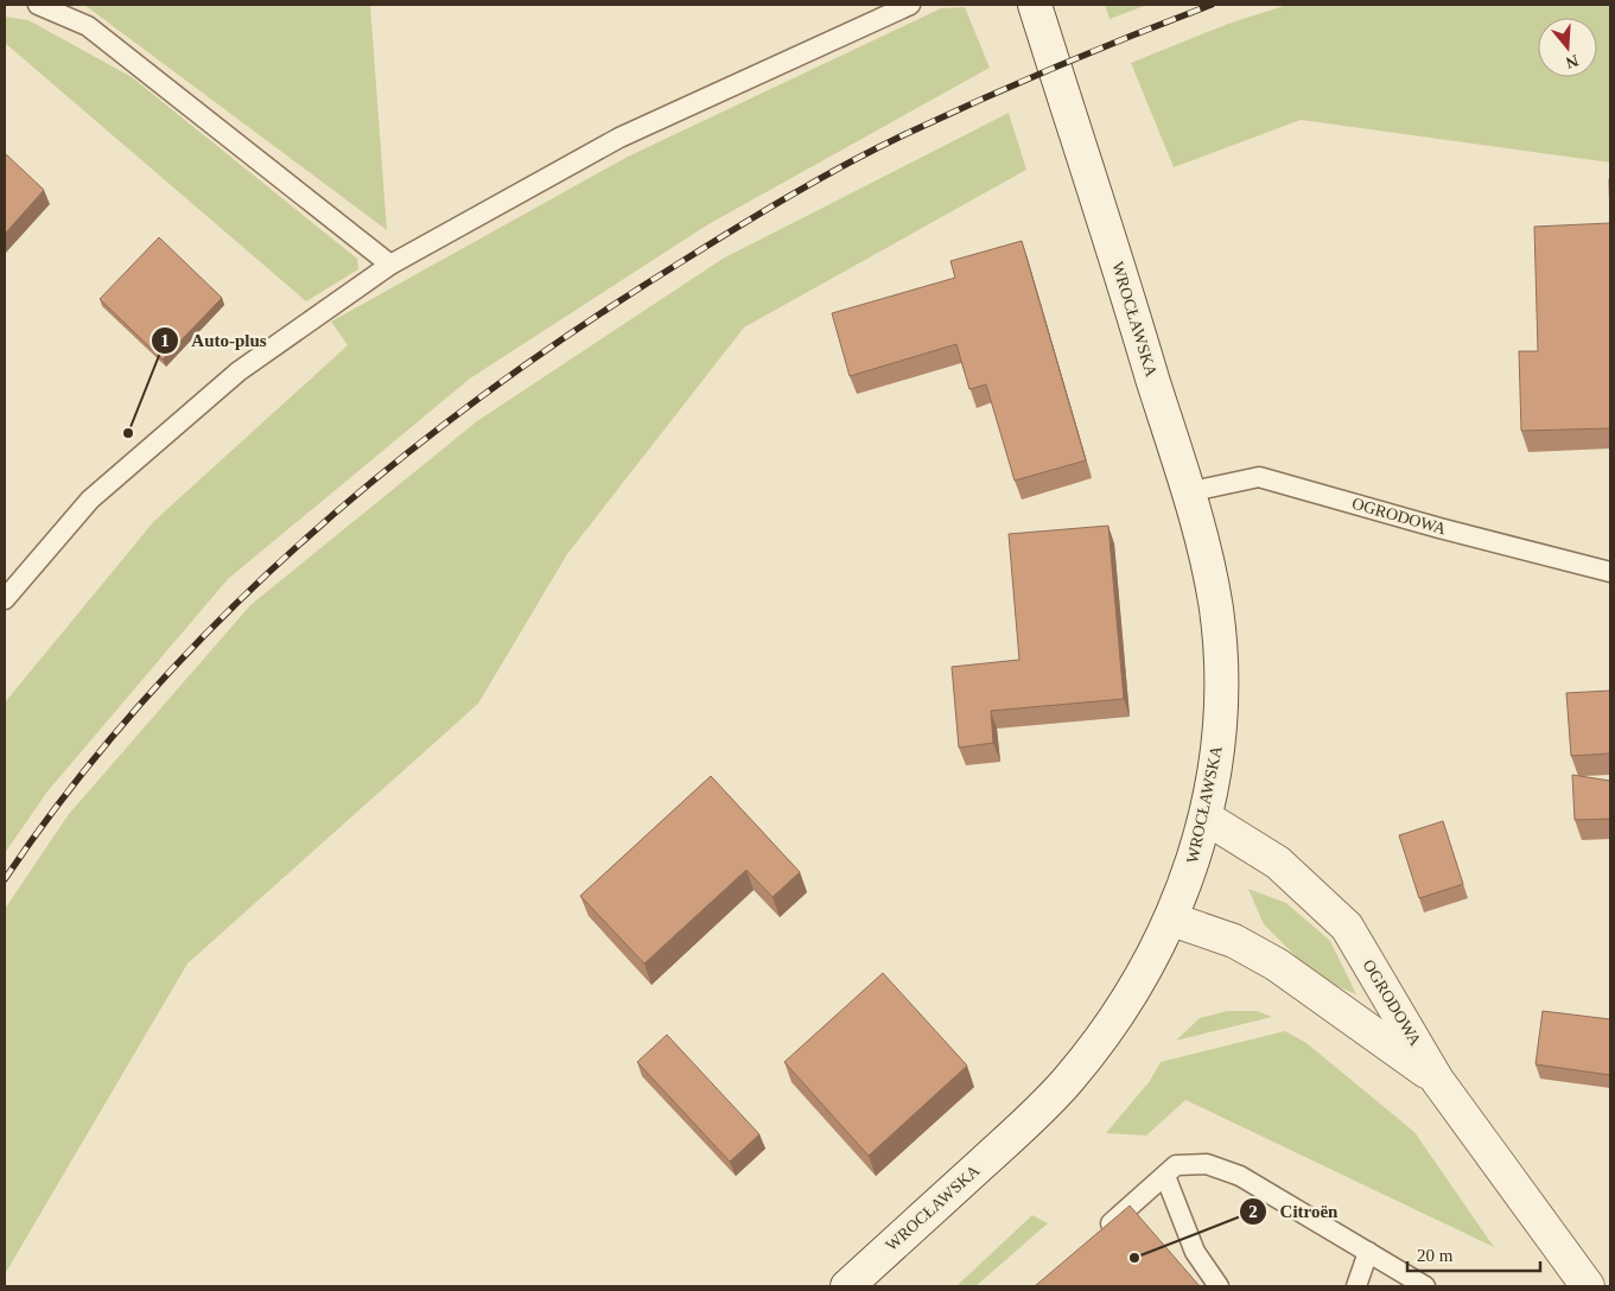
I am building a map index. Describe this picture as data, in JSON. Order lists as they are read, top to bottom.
{
  "streets": {
    "main road": ["WROCŁAWSKA", "OGRODOWA"]
  },
  "crossings": [
    ["WROCŁAWSKA", "OGRODOWA"]
  ],
  "places": ["Auto-plus", "Citroën"],
  "scale_bar": "20 m",
  "north": "bottom"
}
